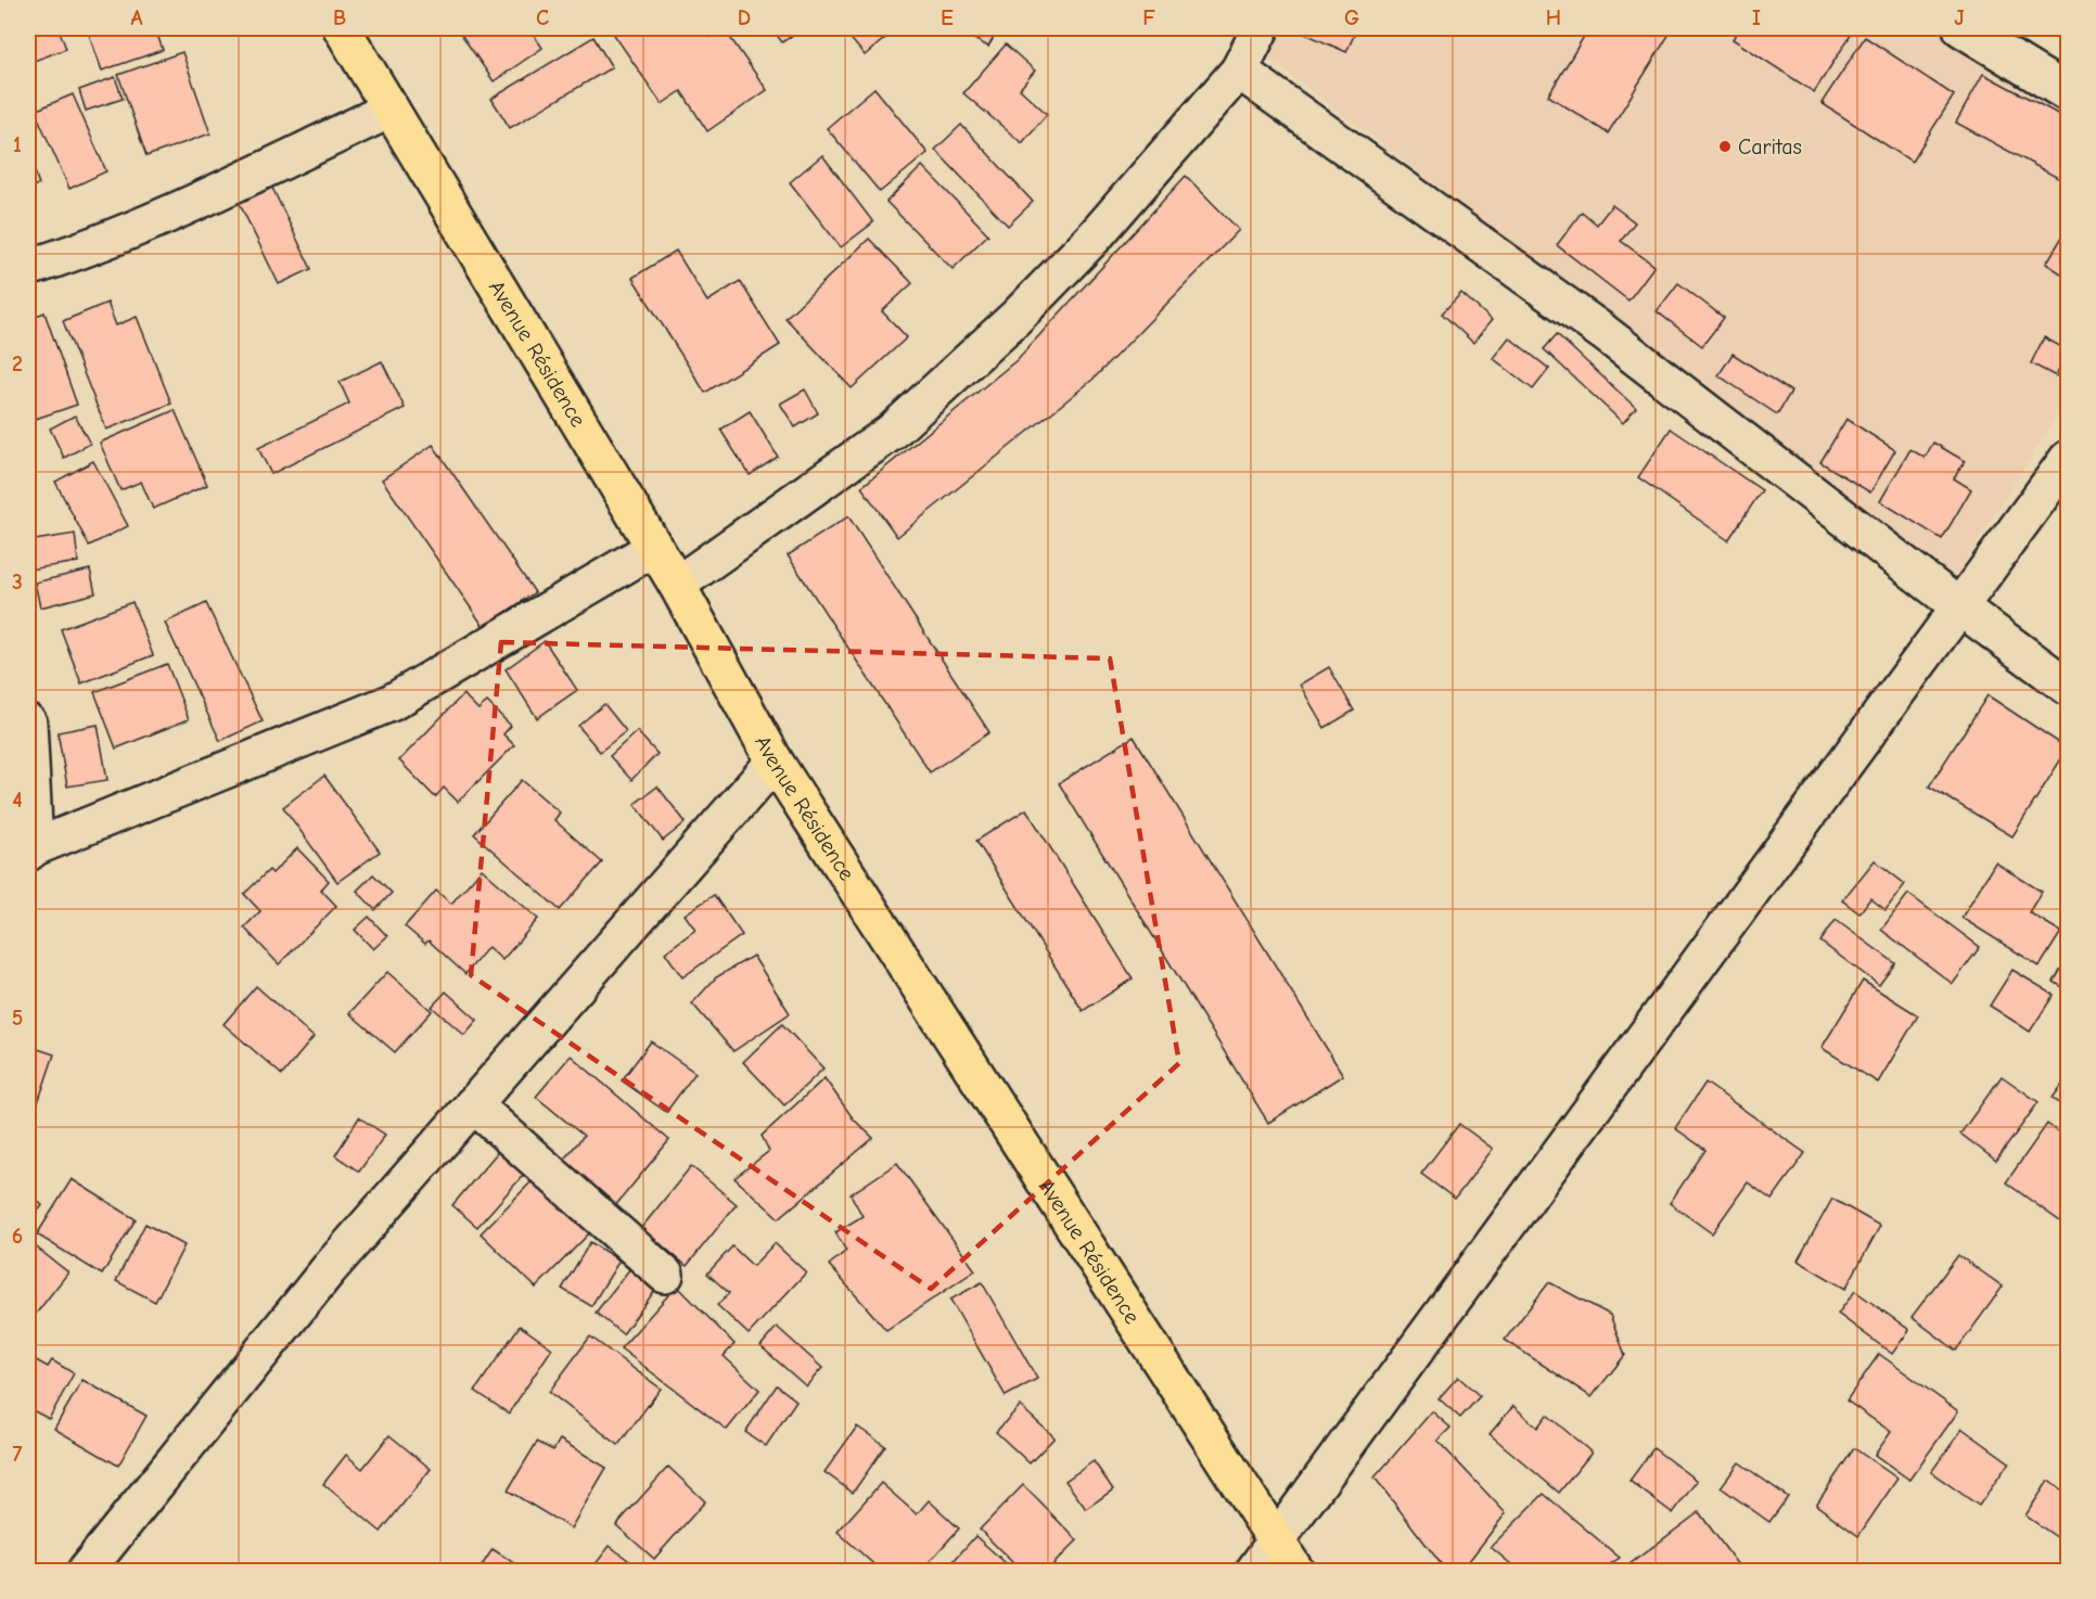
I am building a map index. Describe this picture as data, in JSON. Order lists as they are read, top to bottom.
{
  "streets": {
    "main road": ["Avenue Résidence"]
  },
  "places": ["Caritas"],
  "grid": {
    "columns": [
      "A",
      "B",
      "C",
      "D",
      "E",
      "F",
      "G",
      "H",
      "I",
      "J"
    ],
    "rows": [
      "1",
      "2",
      "3",
      "4",
      "5",
      "6",
      "7"
    ]
  }
}
